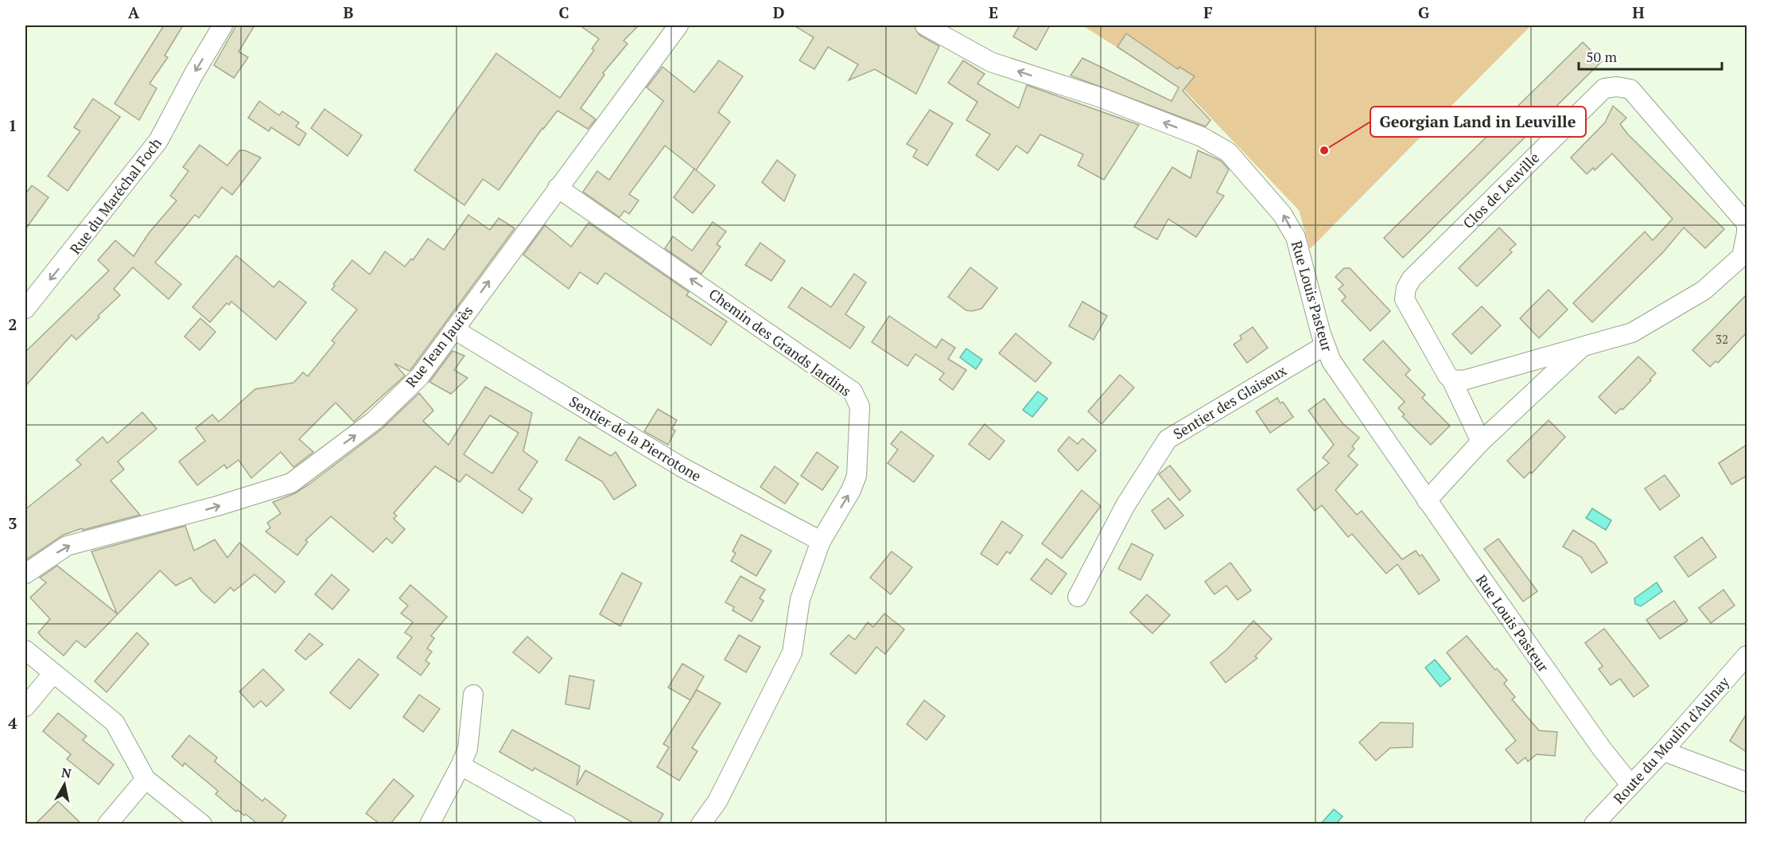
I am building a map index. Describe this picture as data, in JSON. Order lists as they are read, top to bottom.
{
  "streets": {
    "street": [
      "Clos de Leuville",
      "Rue du Maréchal Foch",
      "Rue Louis Pasteur",
      "Chemin des Grands Jardins",
      "Rue Jean Jaurès",
      "Sentier des Glaiseux",
      "Sentier de la Pierrotone",
      "Route du Moulin d'Aulnay"
    ]
  },
  "crossings": [
    ["Clos de Leuville", "Rue Louis Pasteur"],
    ["Rue Louis Pasteur", "Sentier des Glaiseux"],
    ["Rue Louis Pasteur", "Route du Moulin d'Aulnay"],
    ["Chemin des Grands Jardins", "Rue Jean Jaurès"],
    ["Chemin des Grands Jardins", "Sentier de la Pierrotone"],
    ["Rue Jean Jaurès", "Sentier de la Pierrotone"]
  ],
  "one_way": [
    "Rue du Maréchal Foch",
    "Rue Louis Pasteur",
    "Chemin des Grands Jardins",
    "Rue Jean Jaurès"
  ],
  "places": ["Georgian Land in Leuville"],
  "house_numbers": ["32"],
  "scale_bar": "50 m",
  "north": "top",
  "grid": {
    "columns": [
      "A",
      "B",
      "C",
      "D",
      "E",
      "F",
      "G",
      "H"
    ],
    "rows": [
      "1",
      "2",
      "3",
      "4"
    ]
  }
}
